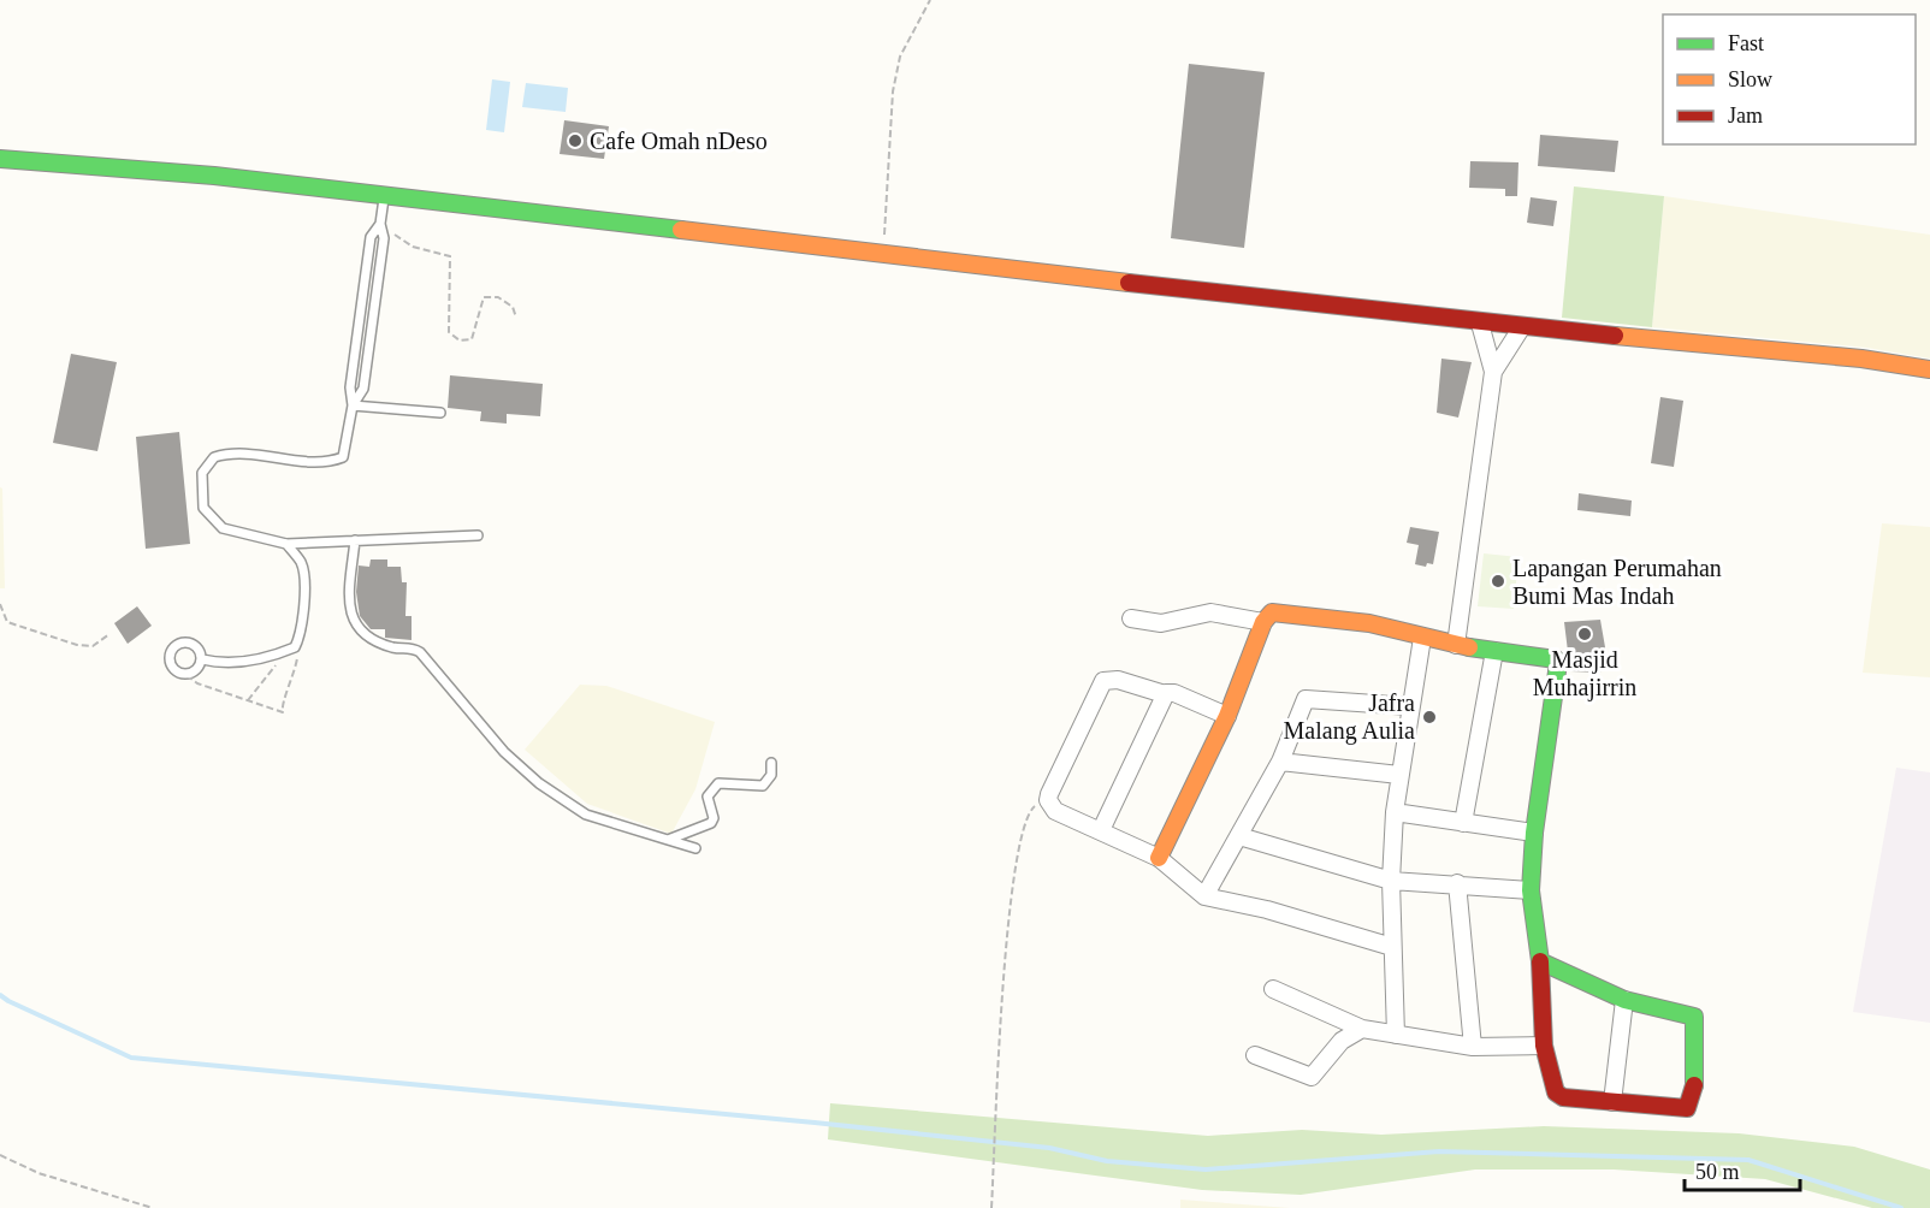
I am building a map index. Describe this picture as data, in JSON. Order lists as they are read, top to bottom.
{
  "places": [
    "Cafe Omah nDeso",
    "Lapangan Perumahan Bumi Mas Indah",
    "Masjid Muhajirrin",
    "Jafra Malang Aulia"
  ],
  "legend": ["Fast", "Slow", "Jam"],
  "scale_bar": "50 m"
}
